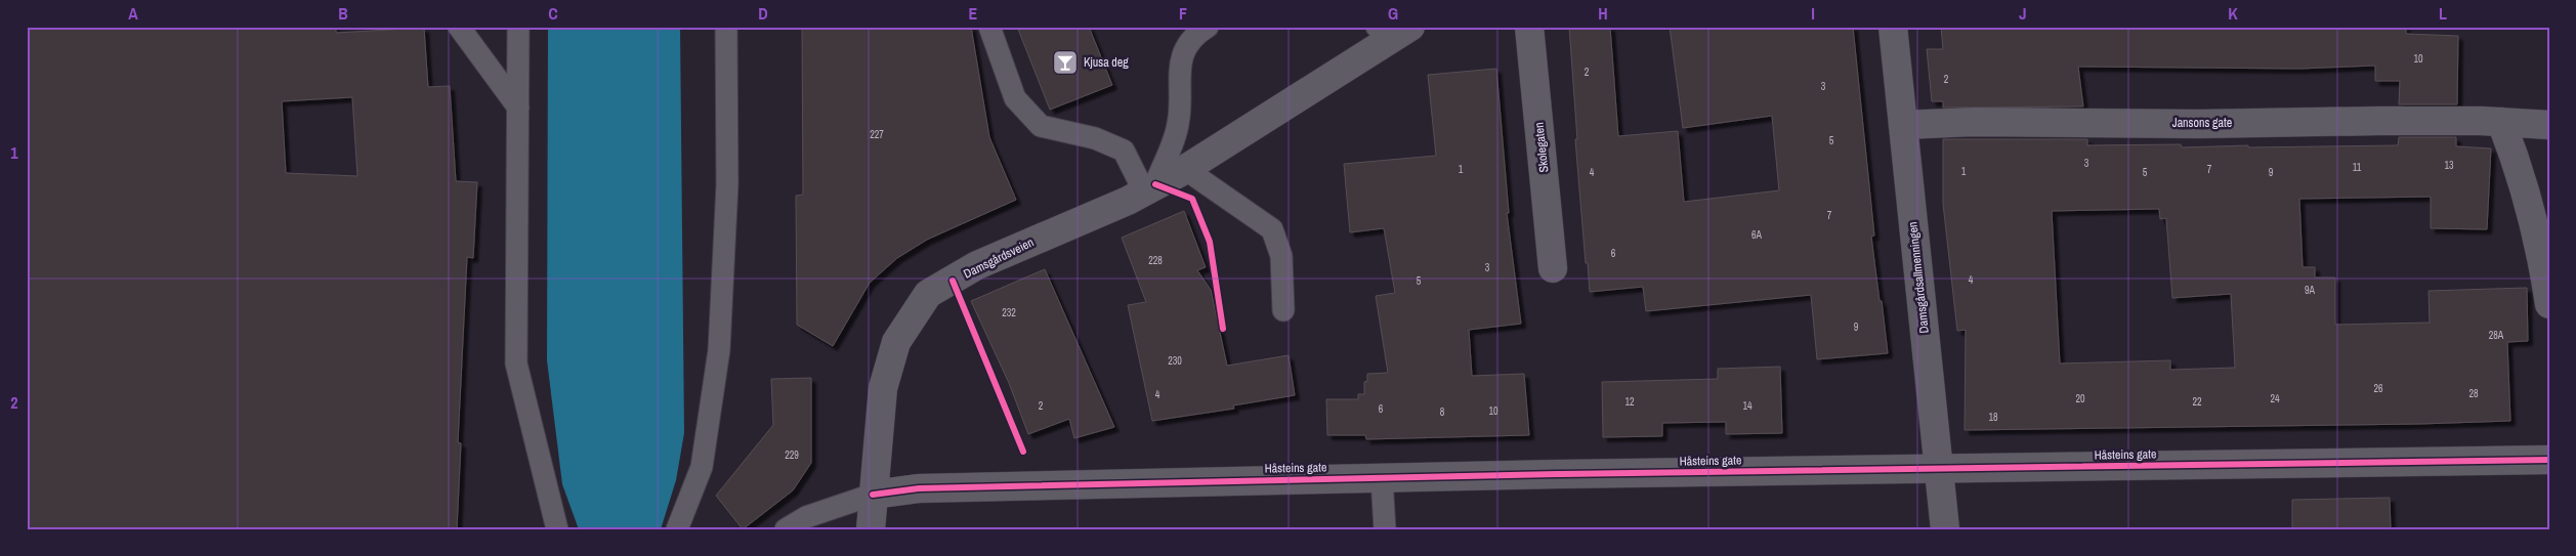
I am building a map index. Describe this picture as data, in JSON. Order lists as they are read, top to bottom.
{
  "streets": {
    "street": [
      "Jansons gate",
      "Skolegaten",
      "Damsgårdsveien",
      "Damsgårdsallmenningen",
      "Håsteins gate"
    ]
  },
  "crossings": [
    ["Jansons gate", "Damsgårdsallmenningen"],
    ["Damsgårdsveien", "Håsteins gate"],
    ["Damsgårdsallmenningen", "Håsteins gate"]
  ],
  "places": {
    "bar": ["Kjusa deg"]
  },
  "house_numbers": [
    "10",
    "2",
    "2",
    "3",
    "227",
    "5",
    "3",
    "13",
    "11",
    "1",
    "7",
    "1",
    "4",
    "5",
    "9",
    "7",
    "6A",
    "6",
    "228",
    "3",
    "4",
    "5",
    "9A",
    "232",
    "9",
    "28A",
    "230",
    "26",
    "28",
    "4",
    "20",
    "24",
    "12",
    "22",
    "2",
    "14",
    "6",
    "10",
    "8",
    "18",
    "229"
  ],
  "grid": {
    "columns": [
      "A",
      "B",
      "C",
      "D",
      "E",
      "F",
      "G",
      "H",
      "I",
      "J",
      "K",
      "L"
    ],
    "rows": ["1", "2"]
  }
}
